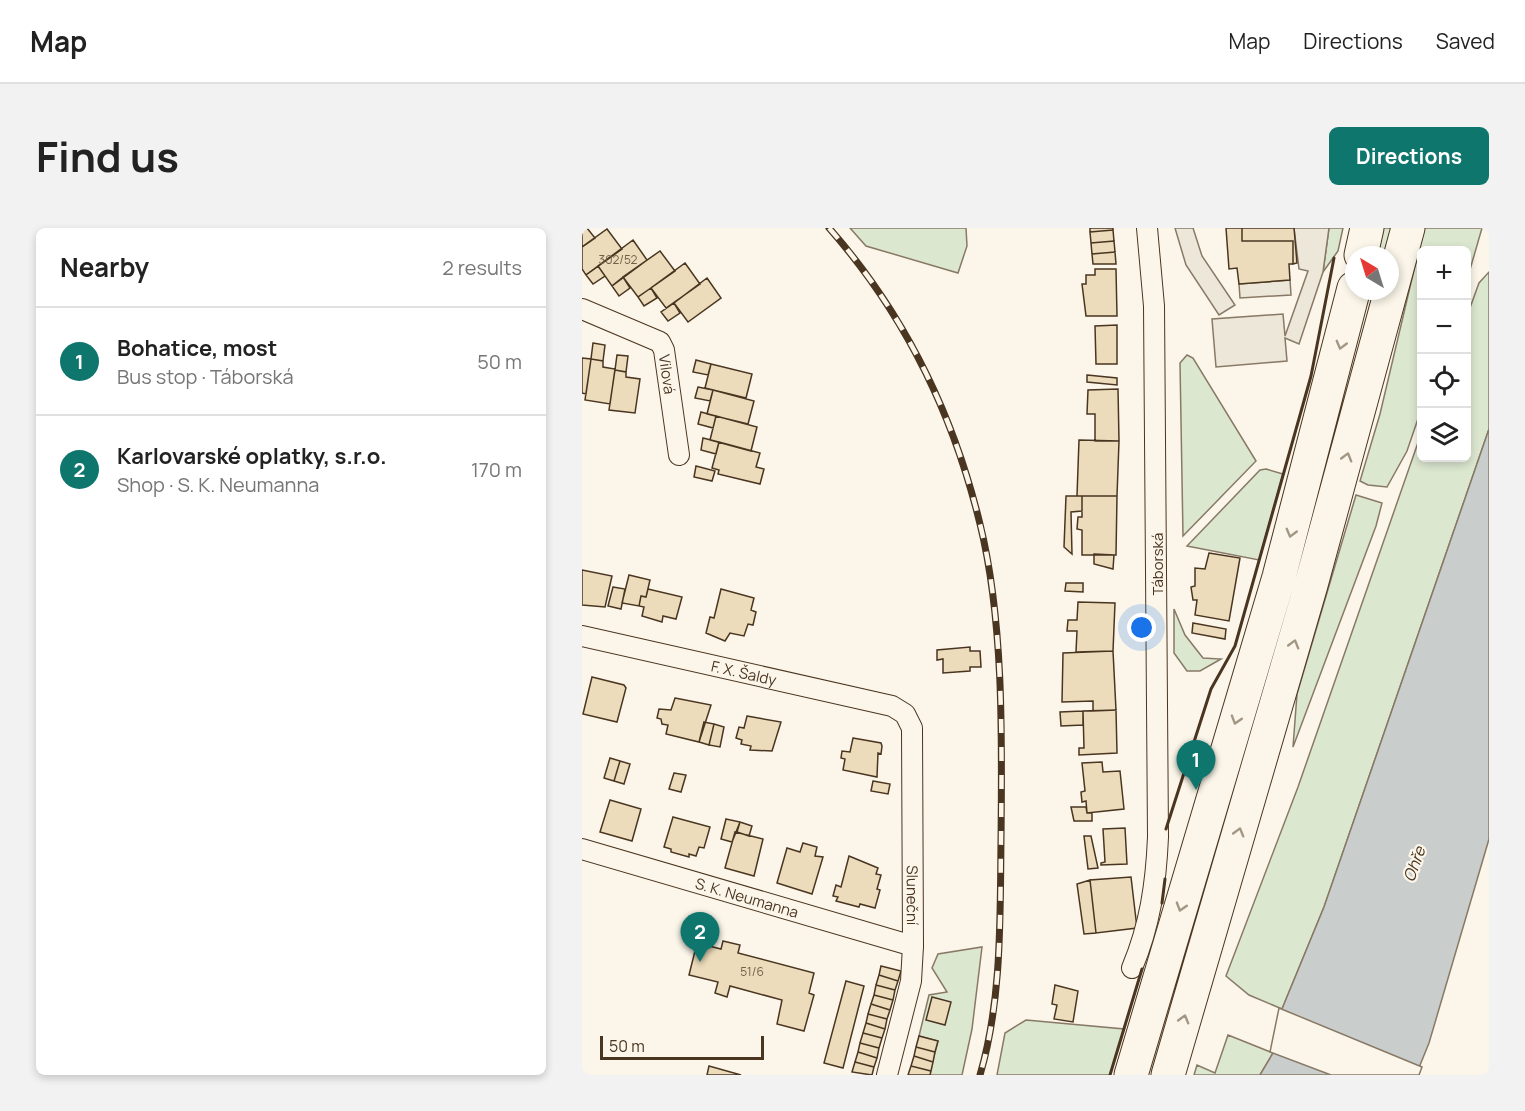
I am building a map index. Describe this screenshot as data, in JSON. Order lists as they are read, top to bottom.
{
  "streets": {
    "street": [
      "Vilová",
      "Táborská",
      "F. X. Šaldy",
      "Sluneční",
      "S. K. Neumanna"
    ]
  },
  "crossings": [
    ["F. X. Šaldy", "Sluneční"],
    ["Sluneční", "S. K. Neumanna"]
  ],
  "water": ["Ohře"],
  "house_numbers": ["302/52", "51/6"],
  "scale_bar": "50 m",
  "north": "top left",
  "page": {
    "header": "Map",
    "nav": ["Map", "Directions", "Saved"],
    "title": "Find us",
    "buttons": "Directions",
    "heading": ["Nearby", "2 results"],
    "map_buttons": ["+", "−"],
    "list": [
      {
        "mark": "1",
        "name": "Bohatice, most",
        "note": "Bus stop · Táborská",
        "value": "50 m"
      },
      {
        "mark": "2",
        "name": "Karlovarské oplatky, s.r.o.",
        "note": "Shop · S. K. Neumanna",
        "value": "170 m"
      }
    ],
    "pins": ["1", "2"],
    "scale": "50 m"
  }
}
